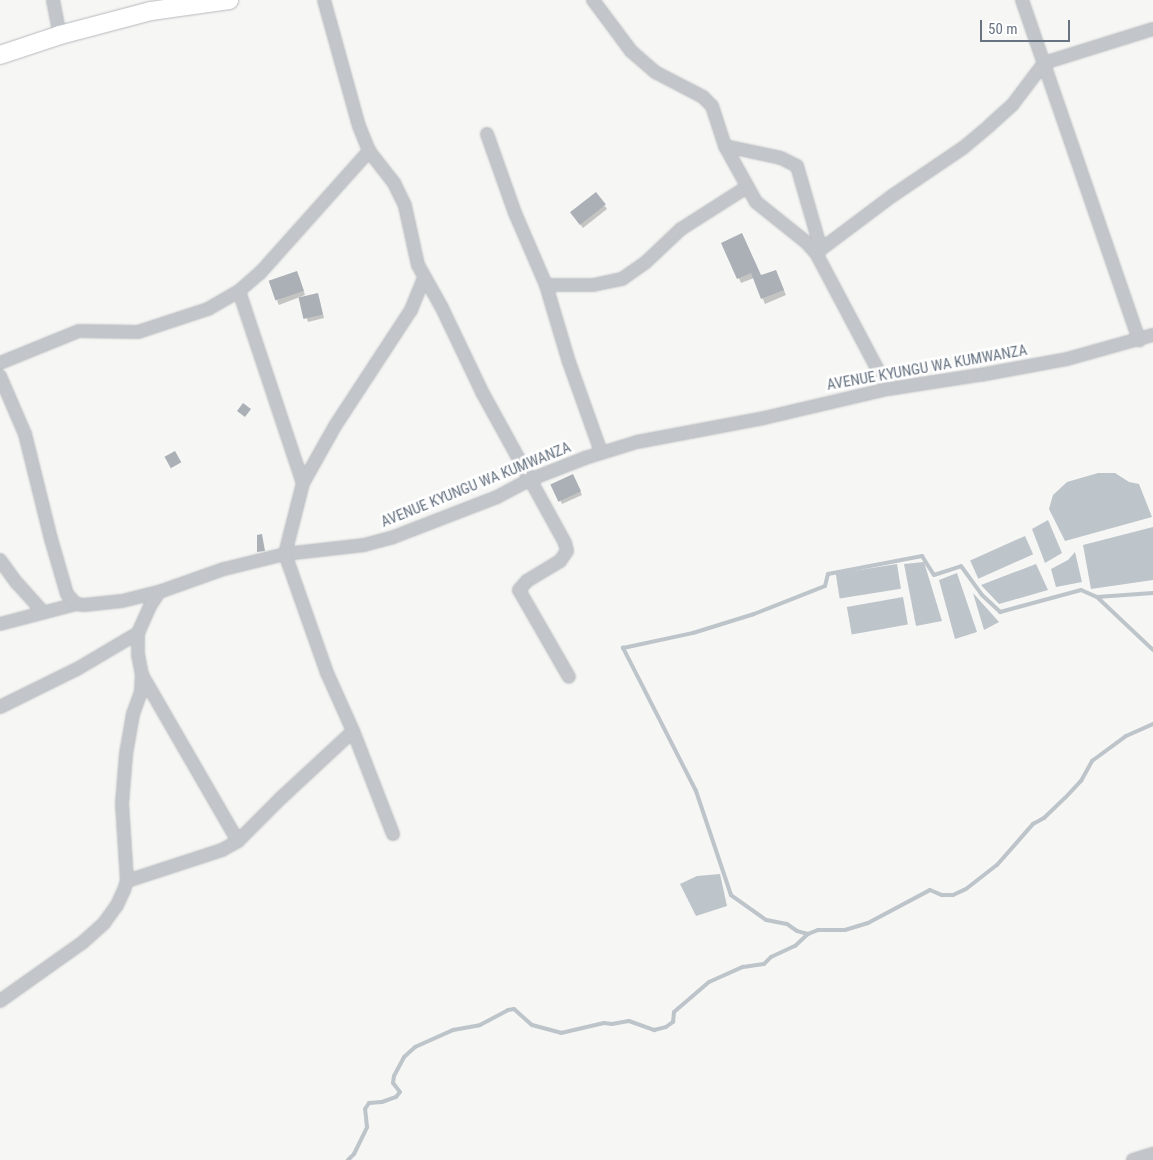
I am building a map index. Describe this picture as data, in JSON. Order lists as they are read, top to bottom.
{
  "streets": {
    "street": ["AVENUE KYUNGU WA KUMWANZA"]
  },
  "scale_bar": "50 m"
}
